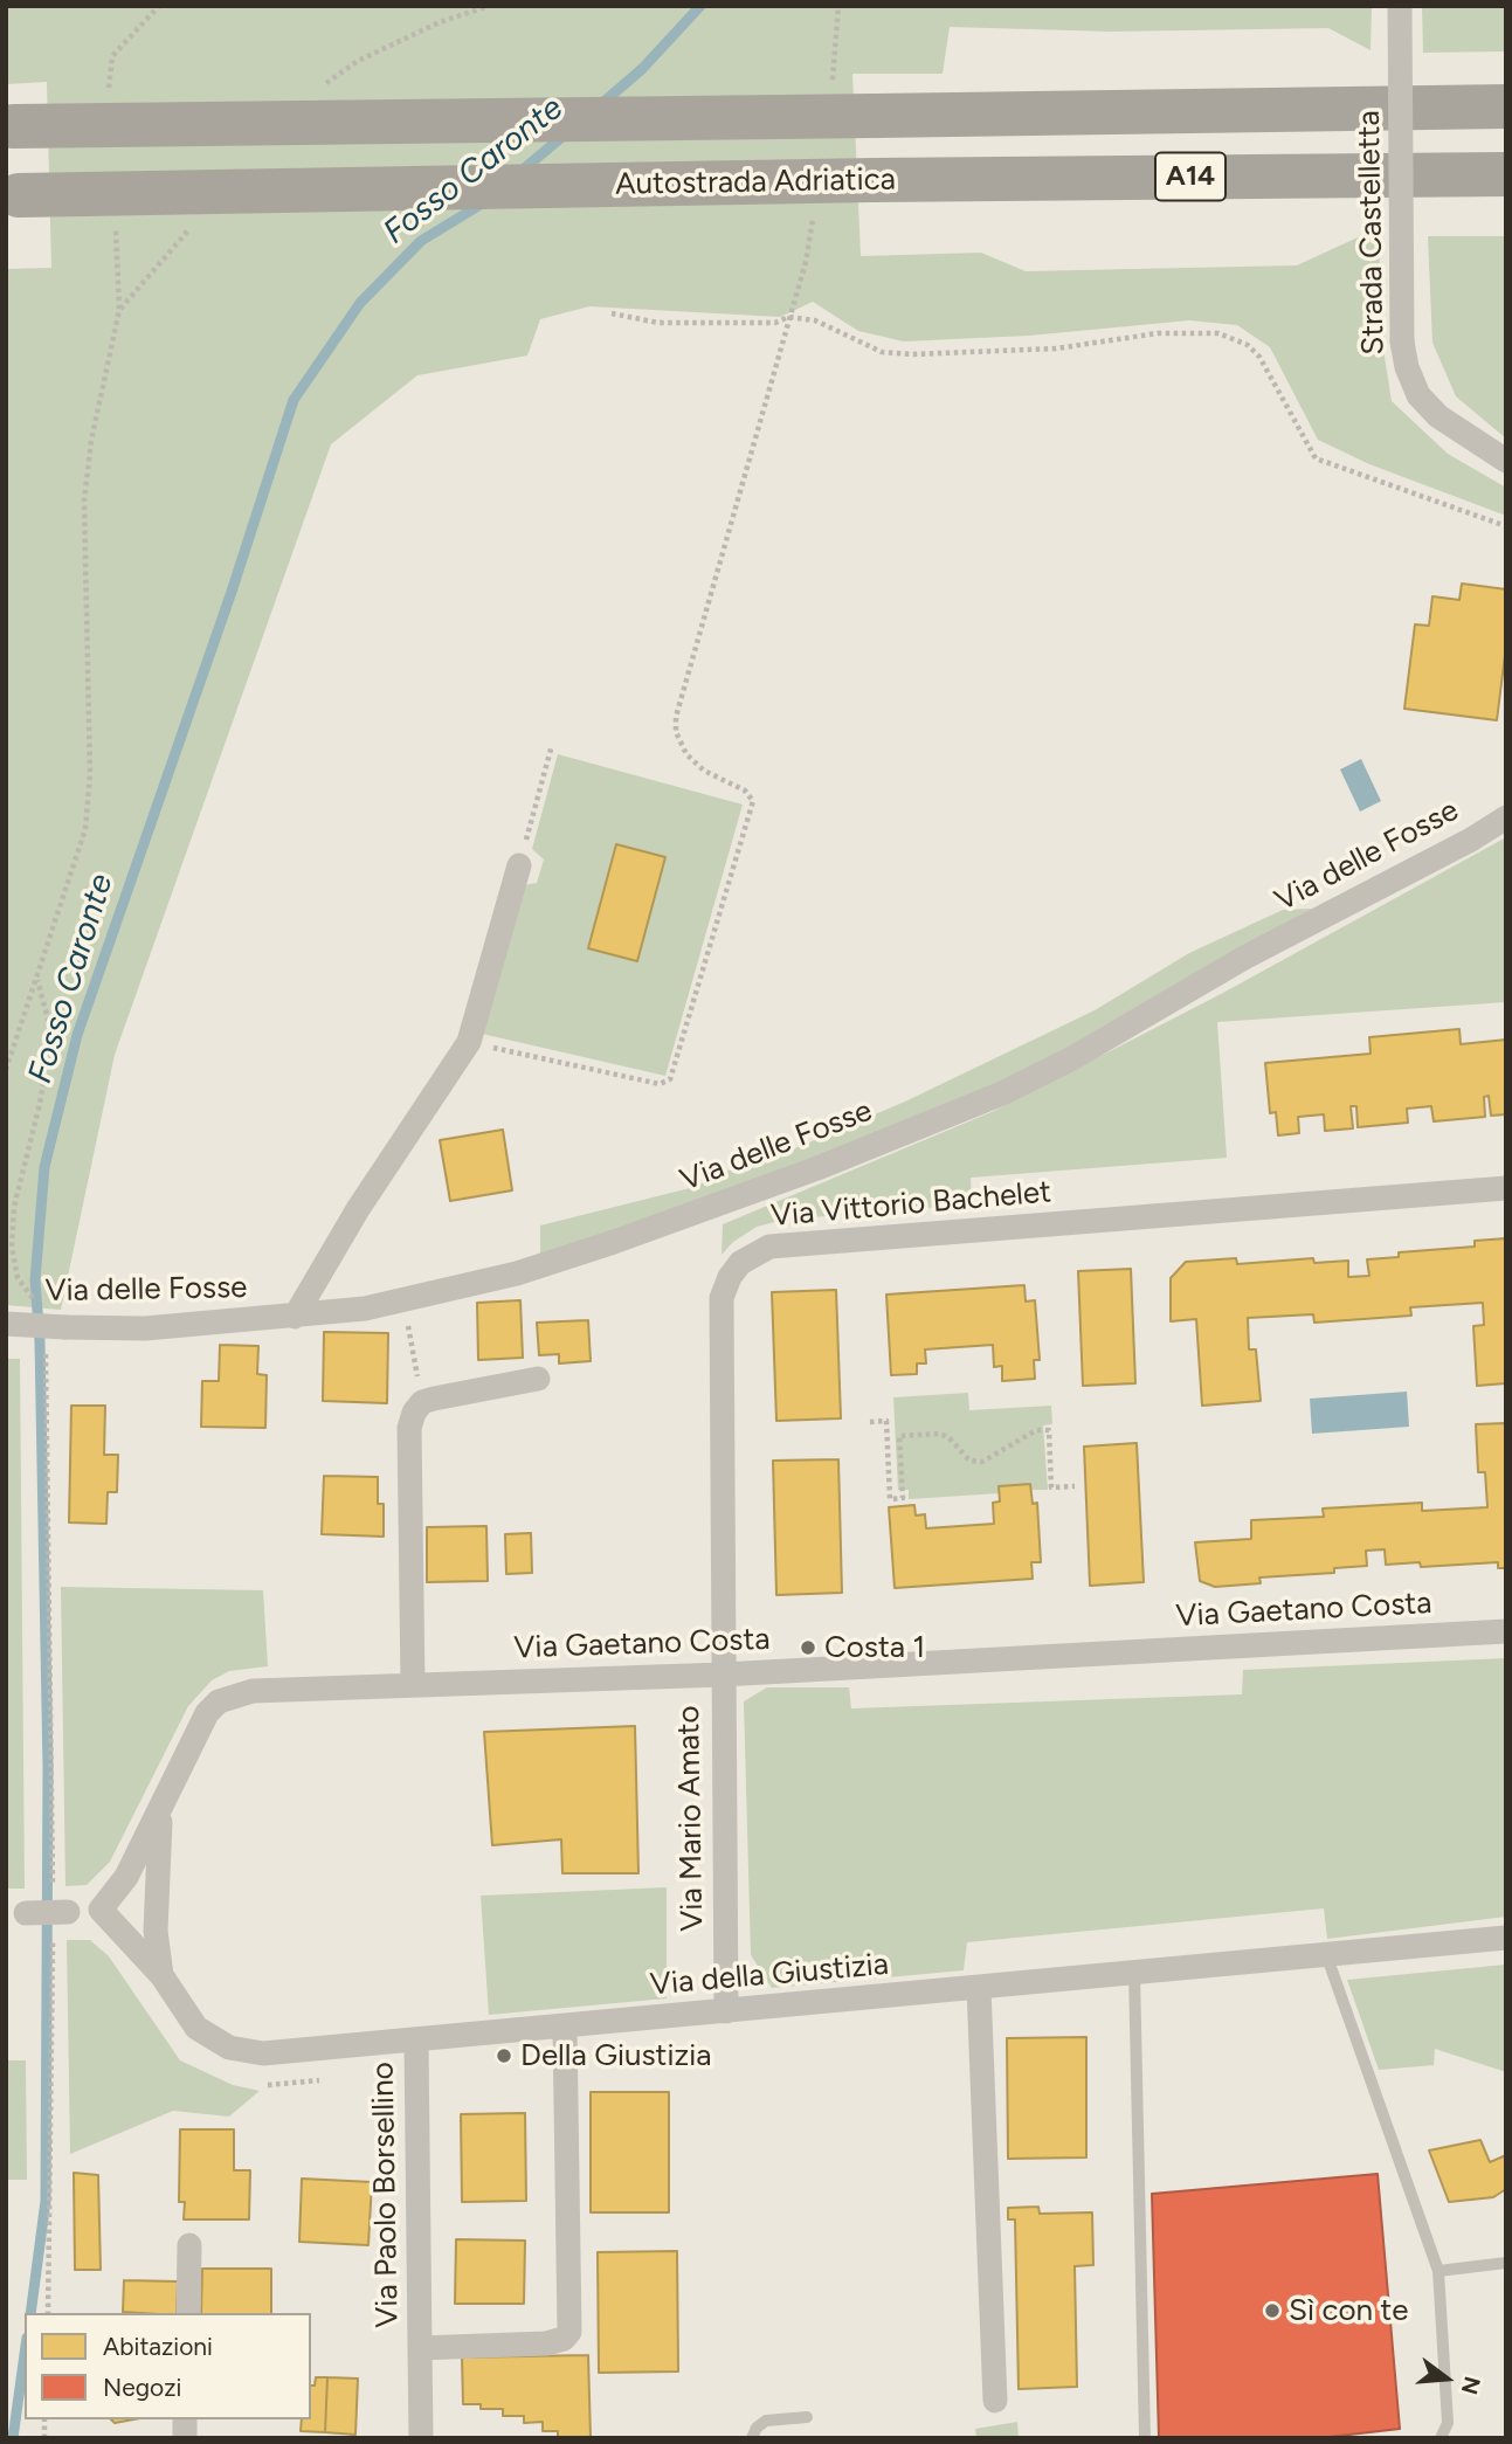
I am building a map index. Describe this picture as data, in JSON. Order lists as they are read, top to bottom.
{
  "streets": {
    "highway": ["A14", "Autostrada Adriatica"],
    "street": [
      "Strada Castelletta",
      "Via delle Fosse",
      "Via Vittorio Bachelet",
      "Via Gaetano Costa",
      "Via Mario Amato",
      "Via della Giustizia",
      "Via Paolo Borsellino"
    ]
  },
  "crossings": [
    ["Via Vittorio Bachelet", "Via Gaetano Costa"],
    ["Via Vittorio Bachelet", "Via Mario Amato"],
    ["Via Gaetano Costa", "Via Mario Amato"],
    ["Via Gaetano Costa", "Via della Giustizia"],
    ["Via Mario Amato", "Via della Giustizia"],
    ["Via della Giustizia", "Via Paolo Borsellino"]
  ],
  "water": ["Fosso Caronte"],
  "places": ["Costa 1", "Della Giustizia", "Sì con te"],
  "legend": ["Abitazioni", "Negozi"],
  "north": "right"
}
